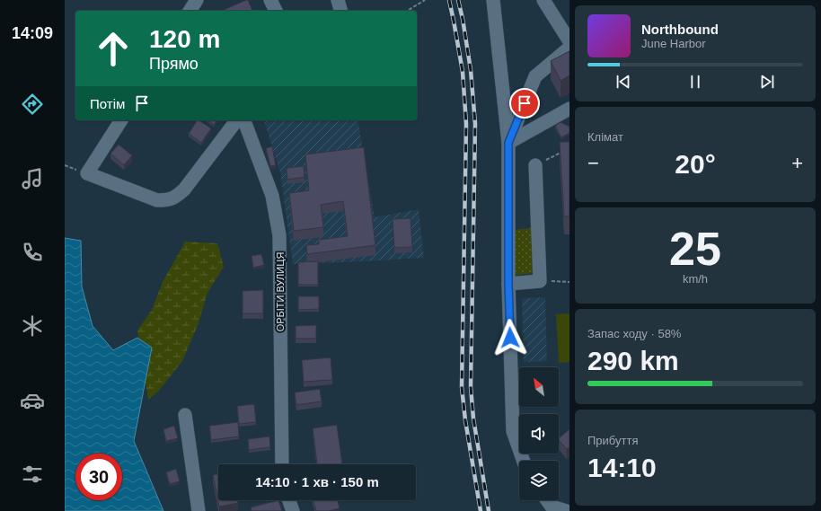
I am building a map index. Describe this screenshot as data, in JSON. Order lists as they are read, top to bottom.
{
  "streets": {
    "street": ["ОРБІТИ ВУЛИЦЯ"]
  },
  "north": "top left",
  "page": {
    "tabs": "14:09",
    "turn": ["120 m", "Прямо"],
    "song": ["Northbound", "June Harbor"],
    "then": "Потім",
    "tile": [
      "Клімат",
      ["25", "km/h"],
      ["Запас ходу · 58%", "290 km"],
      ["Прибуття", "14:10"]
    ],
    "heat": ["−", "20°", "+"],
    "limit": "30",
    "trip": "14:10 · 1 хв · 150 m"
  }
}
